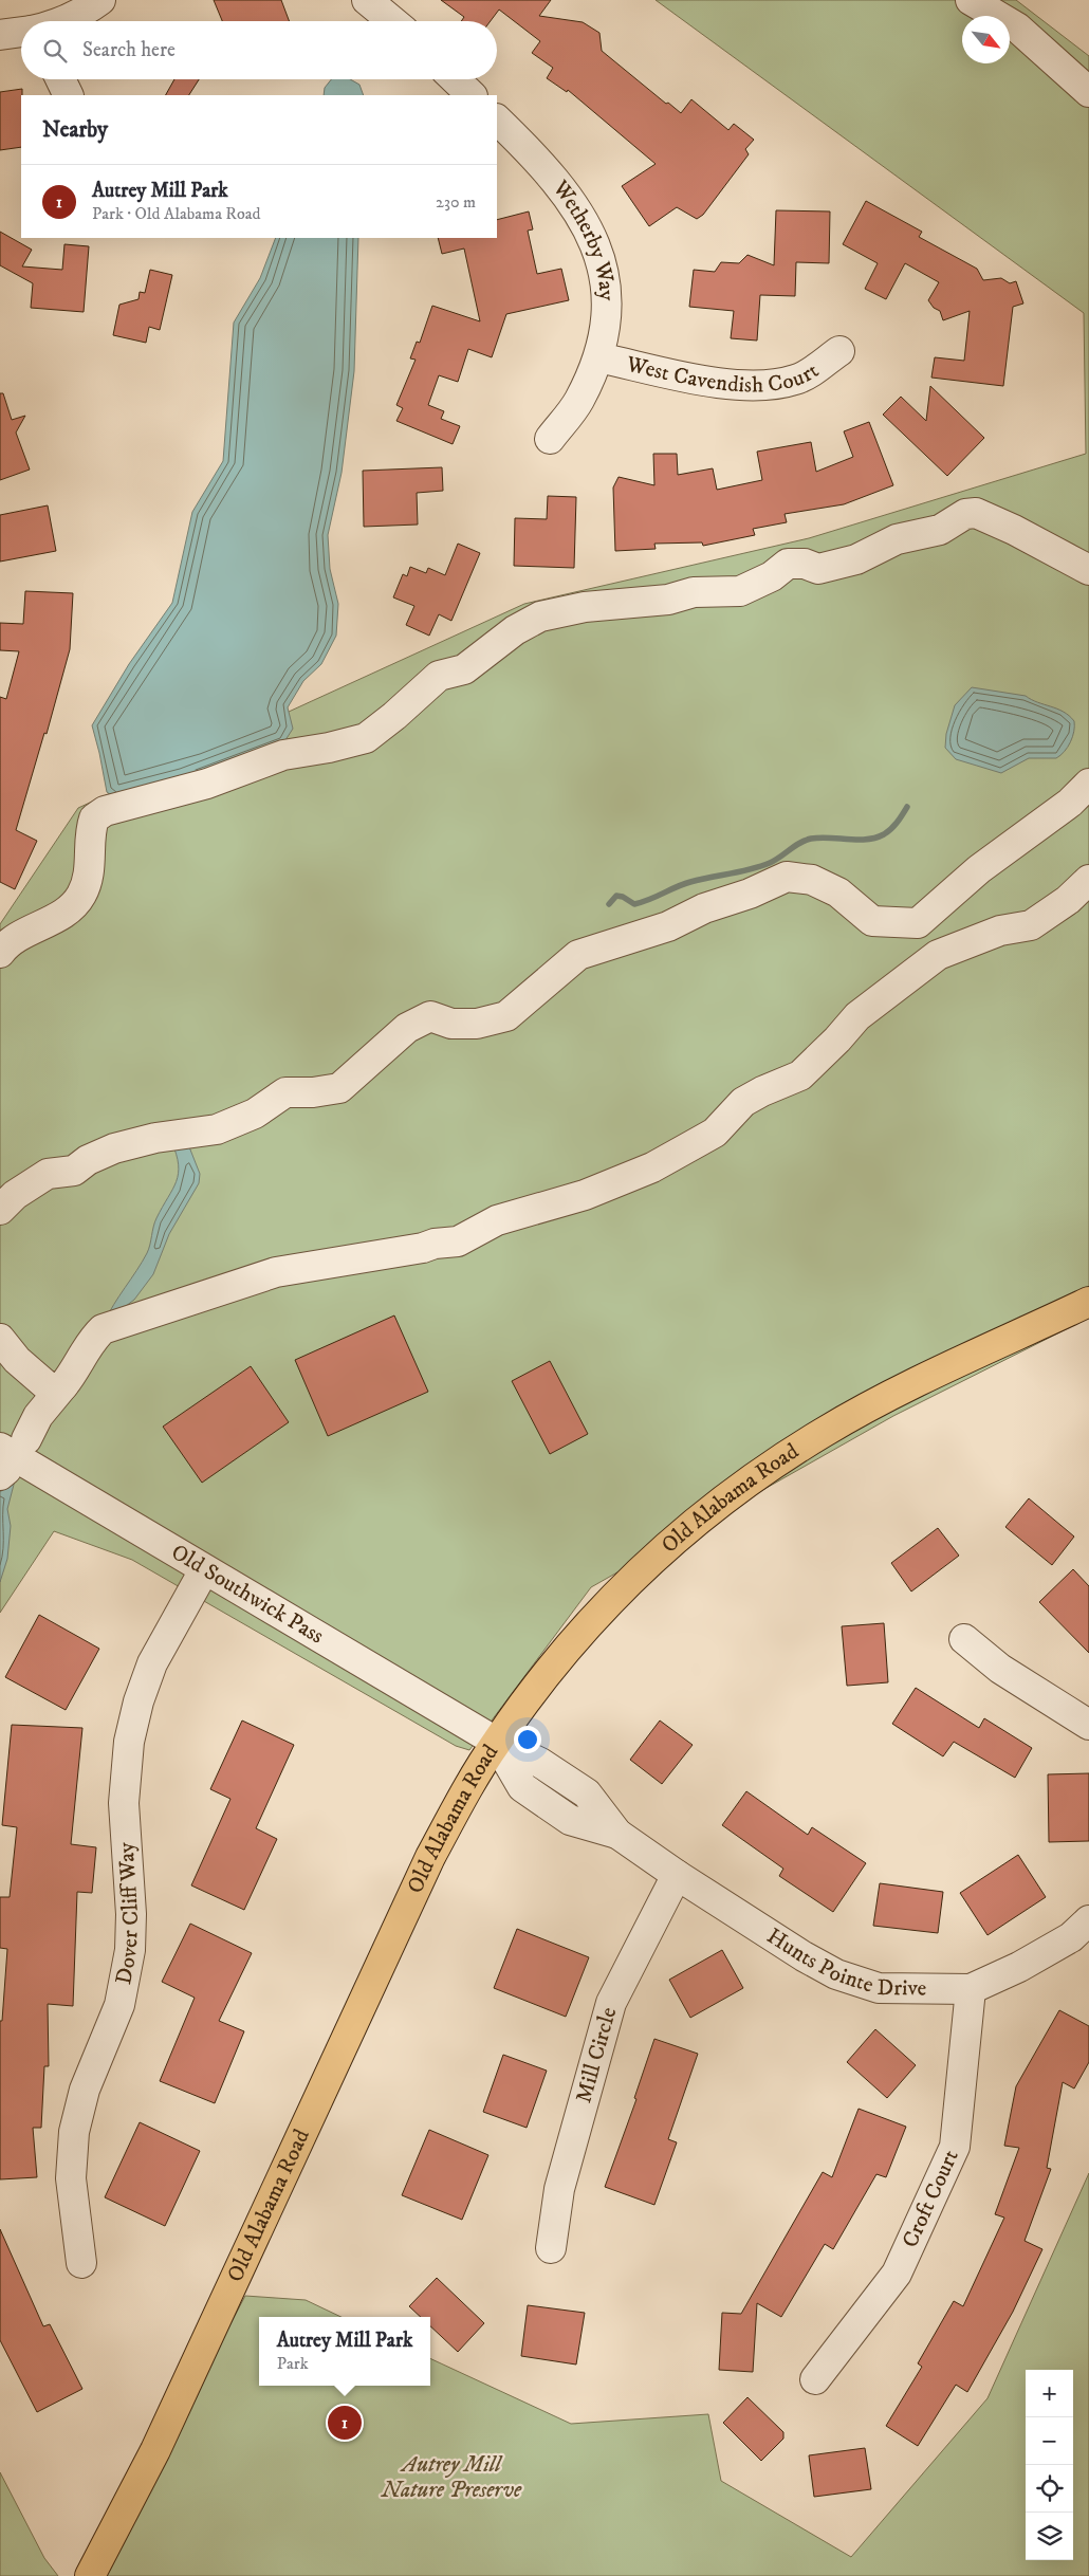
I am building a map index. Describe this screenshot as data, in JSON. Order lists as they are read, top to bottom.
{
  "streets": {
    "main road": ["Old Alabama Road"],
    "street": [
      "Wetherby Way",
      "West Cavendish Court",
      "Old Southwick Pass",
      "Dover Cliff Way",
      "Hunts Pointe Drive",
      "Mill Circle",
      "Croft Court"
    ]
  },
  "crossings": [
    ["Wetherby Way", "West Cavendish Court"],
    ["Old Alabama Road", "Old Southwick Pass"],
    ["Old Alabama Road", "Hunts Pointe Drive"],
    ["Old Southwick Pass", "Dover Cliff Way"],
    ["Old Southwick Pass", "Hunts Pointe Drive"],
    ["Hunts Pointe Drive", "Mill Circle"],
    ["Hunts Pointe Drive", "Croft Court"]
  ],
  "parks": ["Autrey Mill Nature Preserve"],
  "north": "bottom right",
  "page": {
    "search": "Search here",
    "heading": "Nearby",
    "list": [
      {
        "mark": "1",
        "name": "Autrey Mill Park",
        "note": "Park · Old Alabama Road",
        "value": "230 m"
      }
    ],
    "popup": ["Autrey Mill Park", "Park"],
    "map_buttons": ["+", "−"],
    "pins": "1"
  }
}
